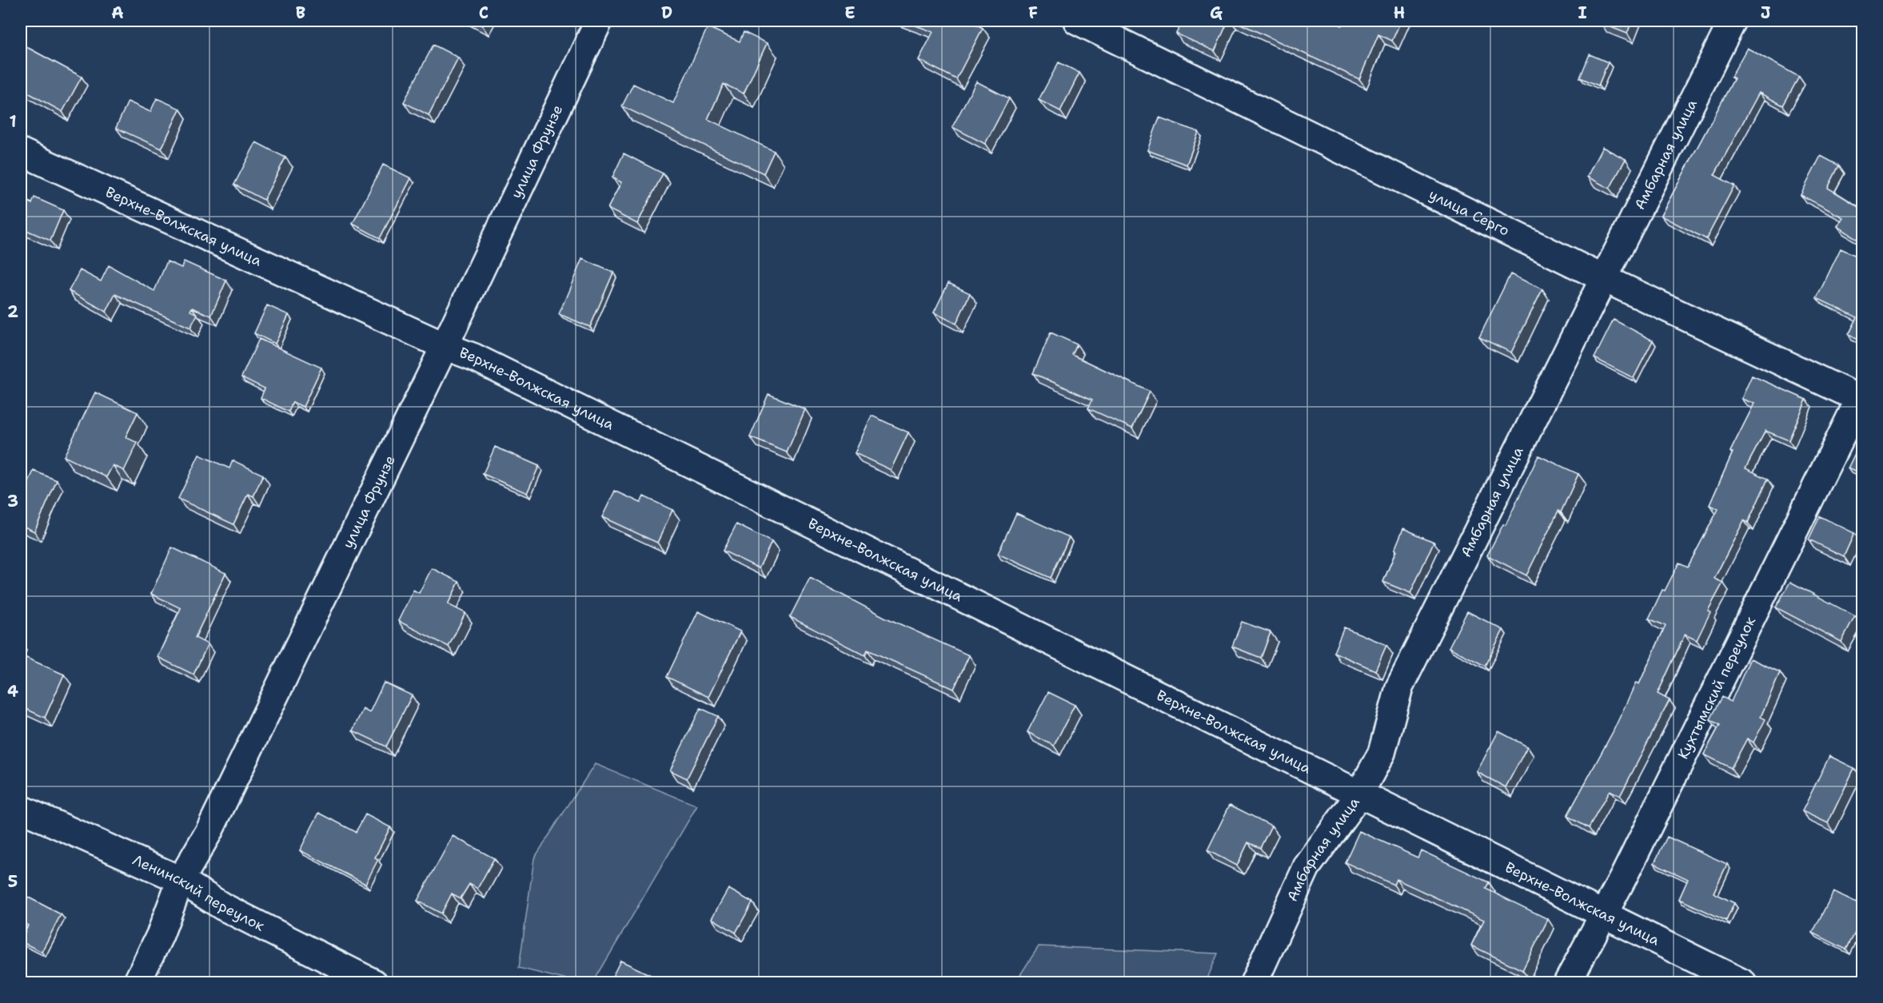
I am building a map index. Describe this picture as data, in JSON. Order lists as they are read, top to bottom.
{
  "streets": {
    "street": [
      "улица Фрунзе",
      "Амбарная улица",
      "улица Серго",
      "Верхне-Волжская улица",
      "Кухтымский переулок",
      "Ленинский переулок"
    ]
  },
  "crossings": [
    ["улица Фрунзе", "Верхне-Волжская улица"],
    ["улица Фрунзе", "Ленинский переулок"],
    ["Амбарная улица", "улица Серго"],
    ["Амбарная улица", "Верхне-Волжская улица"],
    ["улица Серго", "Кухтымский переулок"],
    ["Верхне-Волжская улица", "Кухтымский переулок"]
  ],
  "grid": {
    "columns": [
      "A",
      "B",
      "C",
      "D",
      "E",
      "F",
      "G",
      "H",
      "I",
      "J"
    ],
    "rows": [
      "1",
      "2",
      "3",
      "4",
      "5"
    ]
  }
}
